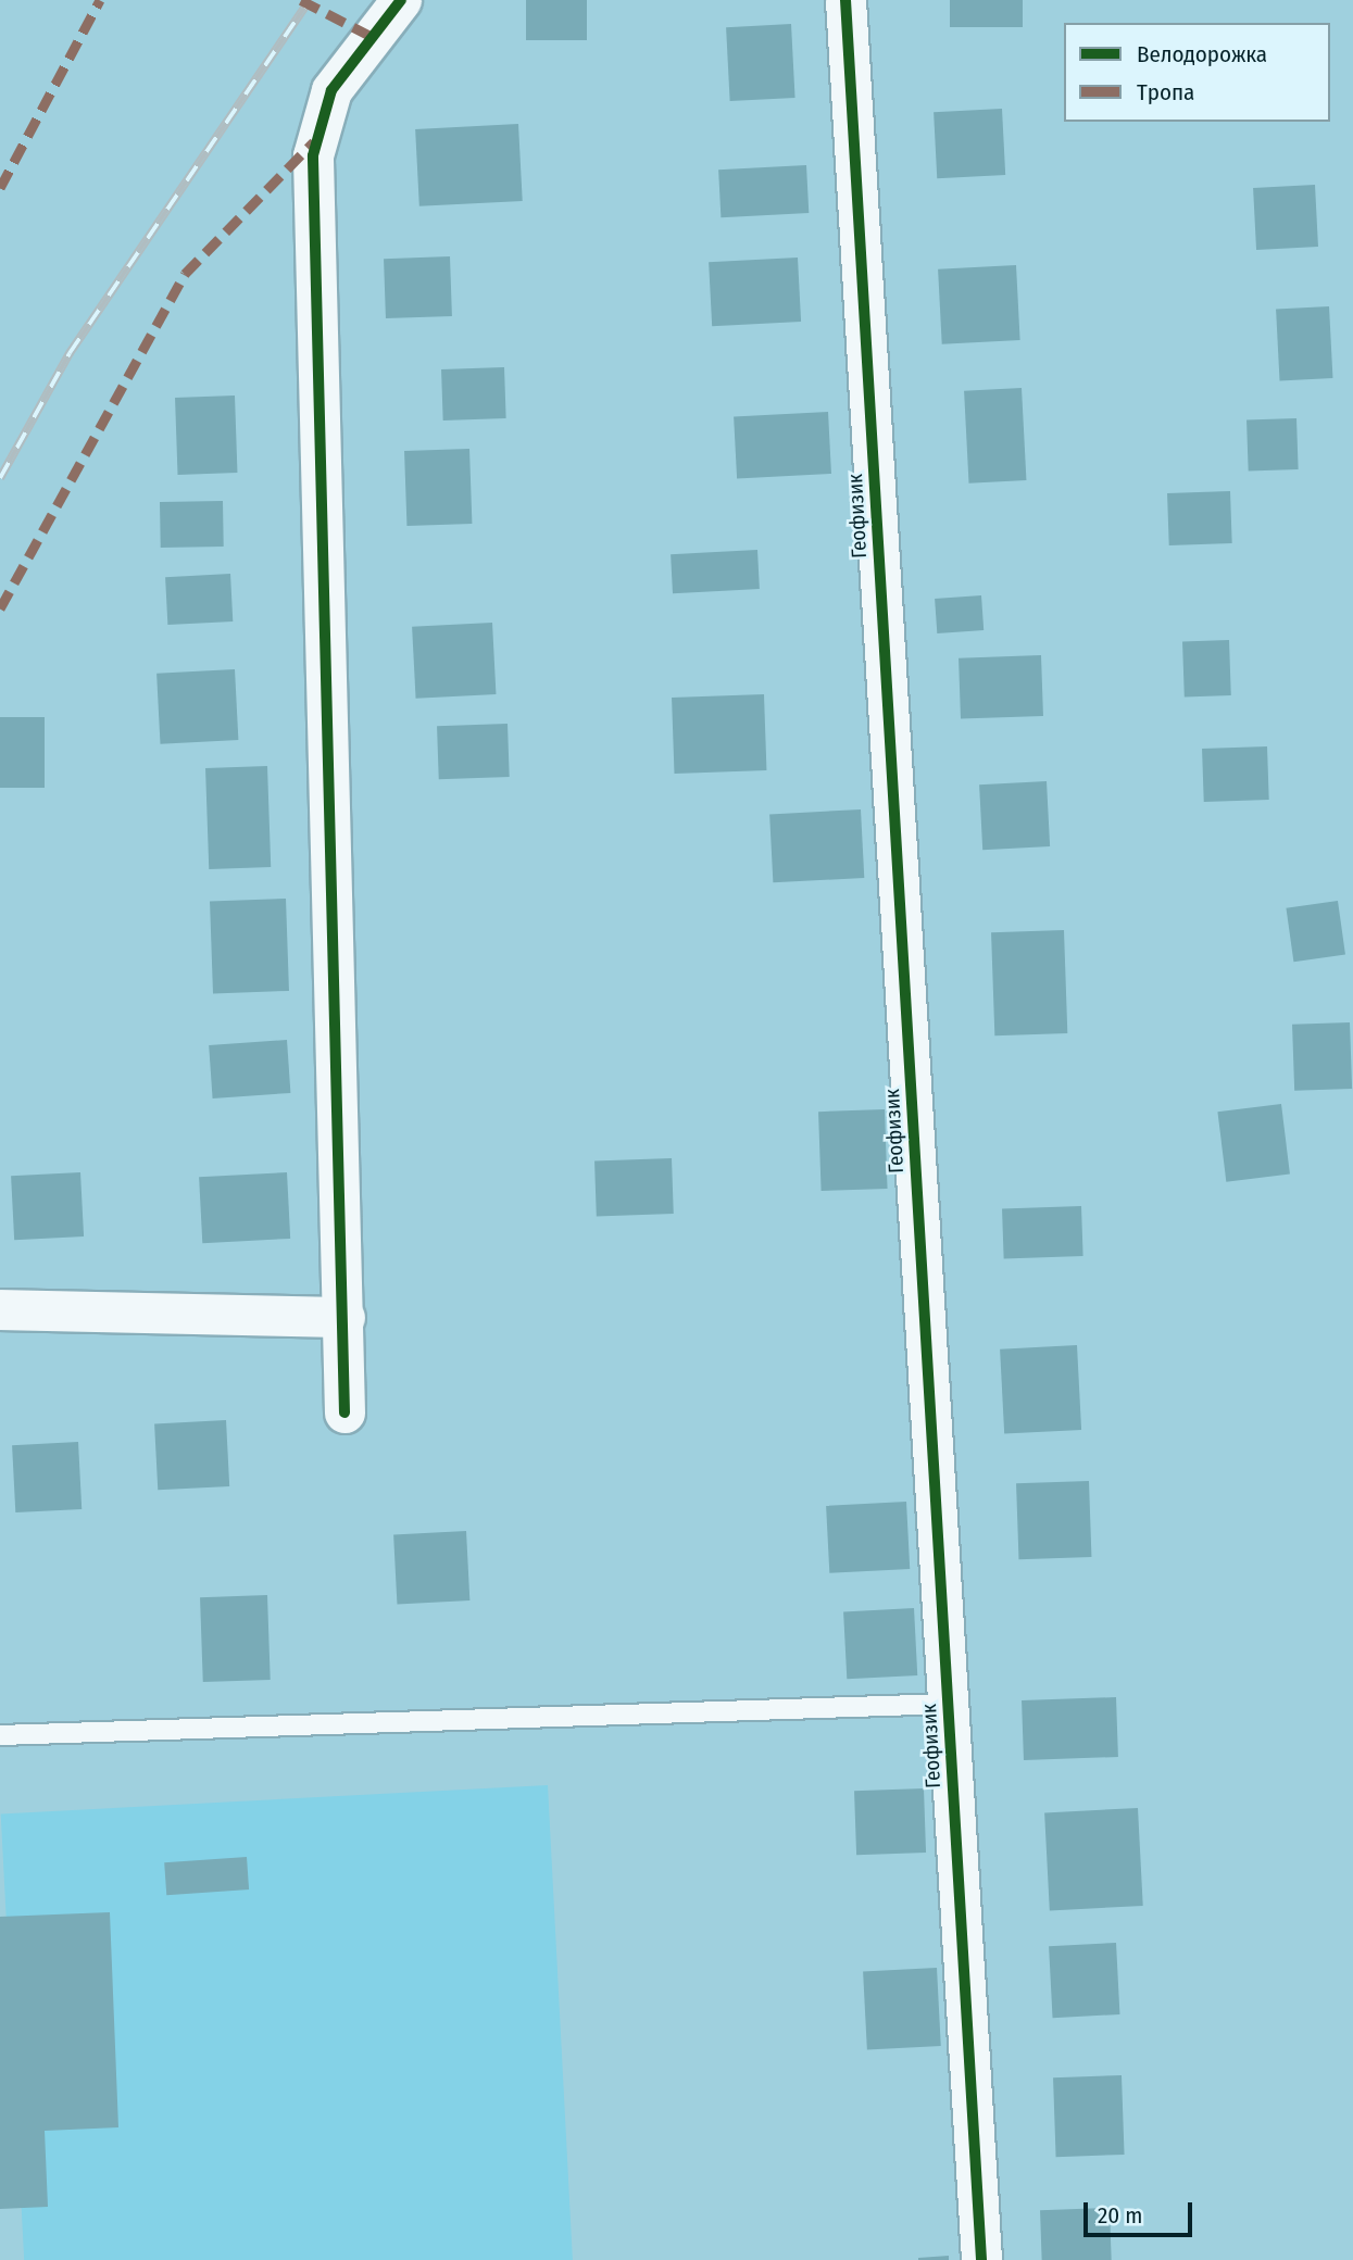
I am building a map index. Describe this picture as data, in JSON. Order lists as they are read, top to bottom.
{
  "streets": {
    "street": ["Геофизик"]
  },
  "legend": ["Велодорожка", "Тропа"],
  "scale_bar": "20 m"
}
